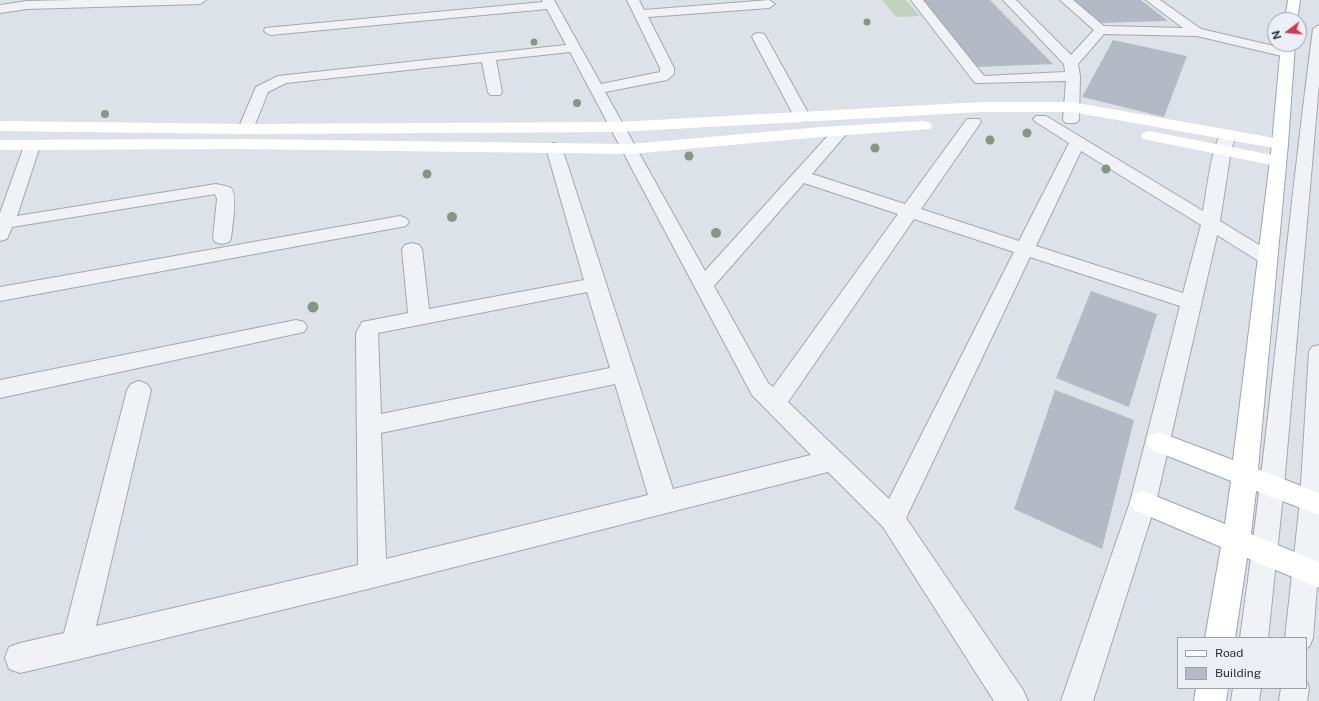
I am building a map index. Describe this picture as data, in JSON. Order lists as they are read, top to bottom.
{
  "legend": ["Road", "Building"],
  "north": "left"
}
